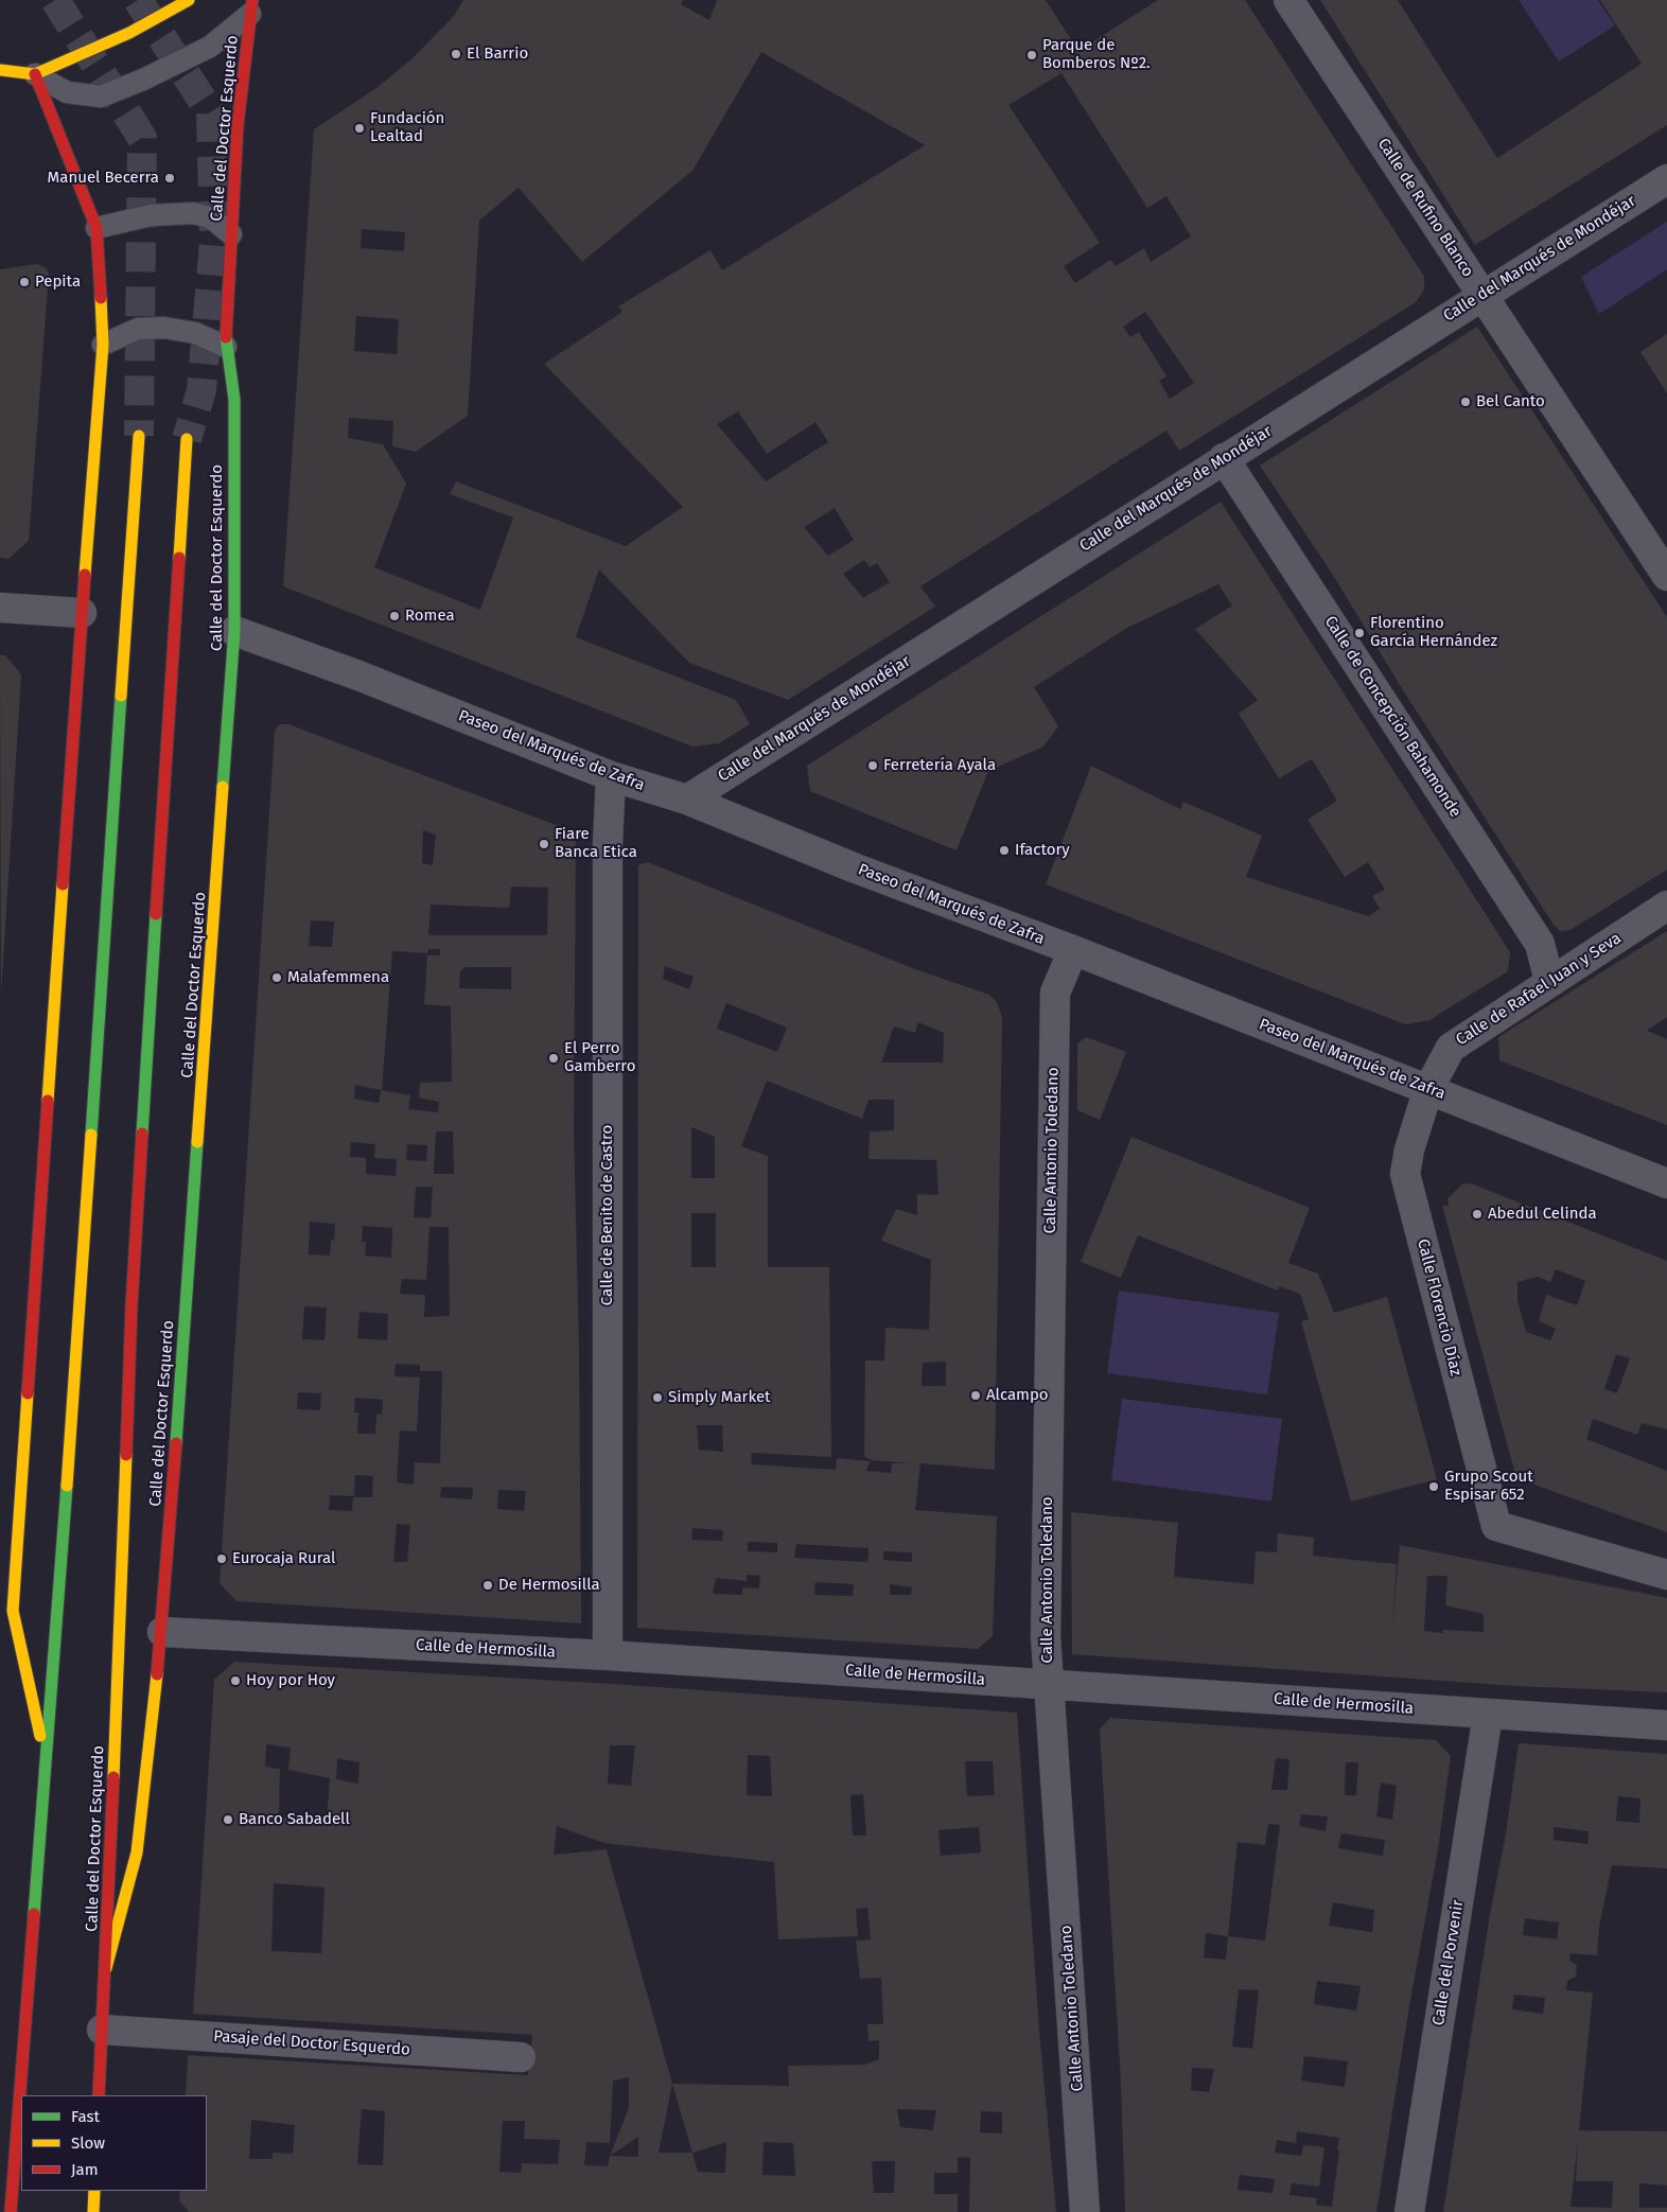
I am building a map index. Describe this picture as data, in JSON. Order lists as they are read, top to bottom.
{
  "streets": {
    "main road": ["Calle del Doctor Esquerdo"],
    "street": [
      "Calle de Rufino Blanco",
      "Calle del Marqués de Mondéjar",
      "Calle de Concepción Bahamonde",
      "Paseo del Marqués de Zafra",
      "Calle de Rafael Juan y Seva",
      "Calle Antonio Toledano",
      "Calle de Benito de Castro",
      "Calle Florencio Díaz",
      "Calle de Hermosilla",
      "Calle del Porvenir",
      "Pasaje del Doctor Esquerdo"
    ]
  },
  "crossings": [
    ["Calle del Doctor Esquerdo", "Paseo del Marqués de Zafra"],
    ["Calle del Doctor Esquerdo", "Calle de Hermosilla"],
    ["Calle del Doctor Esquerdo", "Pasaje del Doctor Esquerdo"],
    ["Calle de Rufino Blanco", "Calle del Marqués de Mondéjar"],
    ["Calle del Marqués de Mondéjar", "Calle de Concepción Bahamonde"],
    ["Calle del Marqués de Mondéjar", "Paseo del Marqués de Zafra"],
    ["Calle de Concepción Bahamonde", "Calle de Rafael Juan y Seva"],
    ["Paseo del Marqués de Zafra", "Calle de Rafael Juan y Seva"],
    ["Paseo del Marqués de Zafra", "Calle Antonio Toledano"],
    ["Paseo del Marqués de Zafra", "Calle de Benito de Castro"],
    ["Paseo del Marqués de Zafra", "Calle Florencio Díaz"],
    ["Calle de Rafael Juan y Seva", "Calle Florencio Díaz"],
    ["Calle Antonio Toledano", "Calle de Hermosilla"],
    ["Calle de Benito de Castro", "Calle de Hermosilla"],
    ["Calle de Hermosilla", "Calle del Porvenir"]
  ],
  "places": [
    "El Barrio",
    "Parque de Bomberos Nº2.",
    "Fundación Lealtad",
    "Manuel Becerra",
    "Pepita",
    "Bel Canto",
    "Romea",
    "Florentino García Hernández",
    "Ferretería Ayala",
    "Fiare Banca Etica",
    "Ifactory",
    "Malafemmena",
    "El Perro Gamberro",
    "Abedul Celinda",
    "Alcampo",
    "Simply Market",
    "Grupo Scout Espisar 652",
    "Eurocaja Rural",
    "De Hermosilla",
    "Hoy por Hoy",
    "Banco Sabadell"
  ],
  "legend": ["Fast", "Slow", "Jam"]
}
